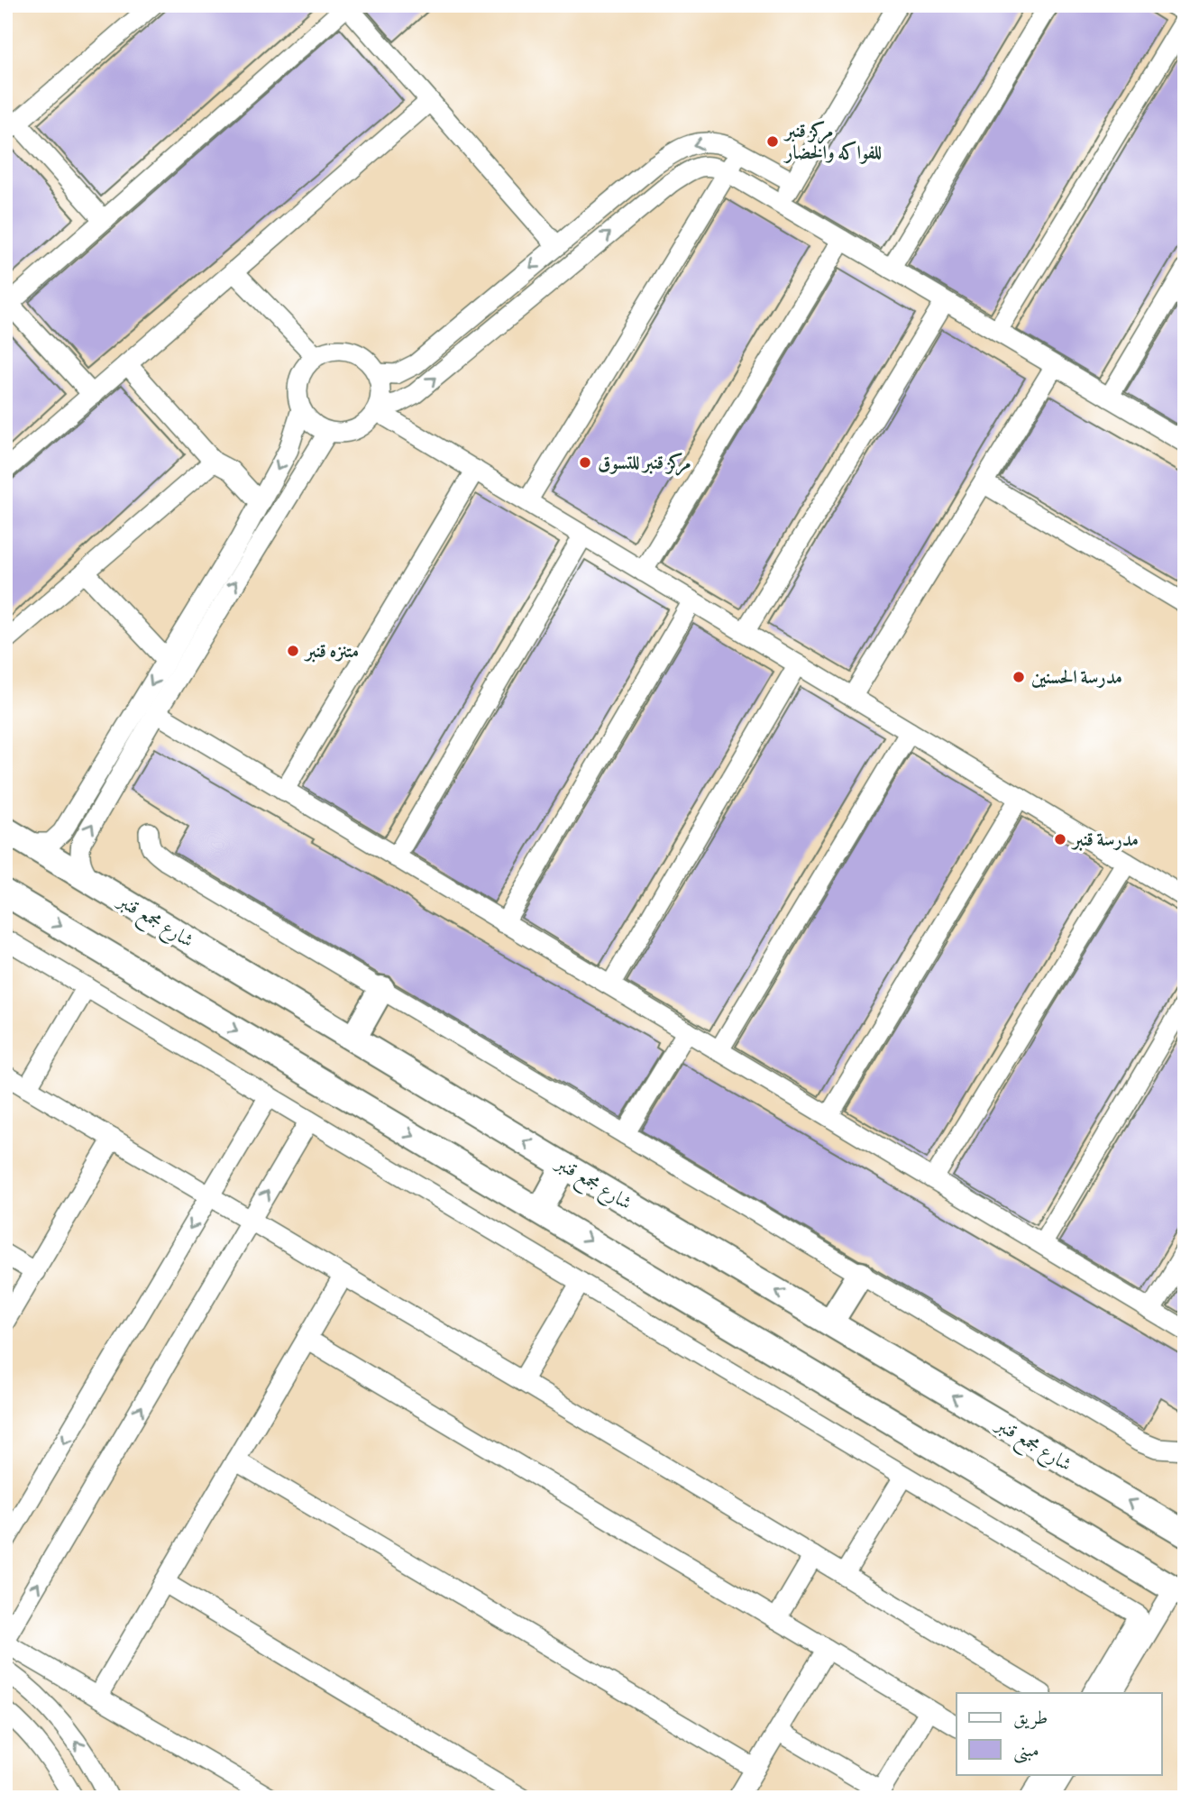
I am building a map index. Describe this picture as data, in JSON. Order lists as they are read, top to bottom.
{
  "streets": {
    "main road": ["شارع مجمع قنبر"]
  },
  "places": [
    "مركز قنبر للفواكه والخضار",
    "مركز قنبر للتسوق",
    "متنزه قنبر",
    "مدرسة الحسنين",
    "مدرسة قنبر"
  ],
  "legend": ["طريق", "مبنى"]
}
